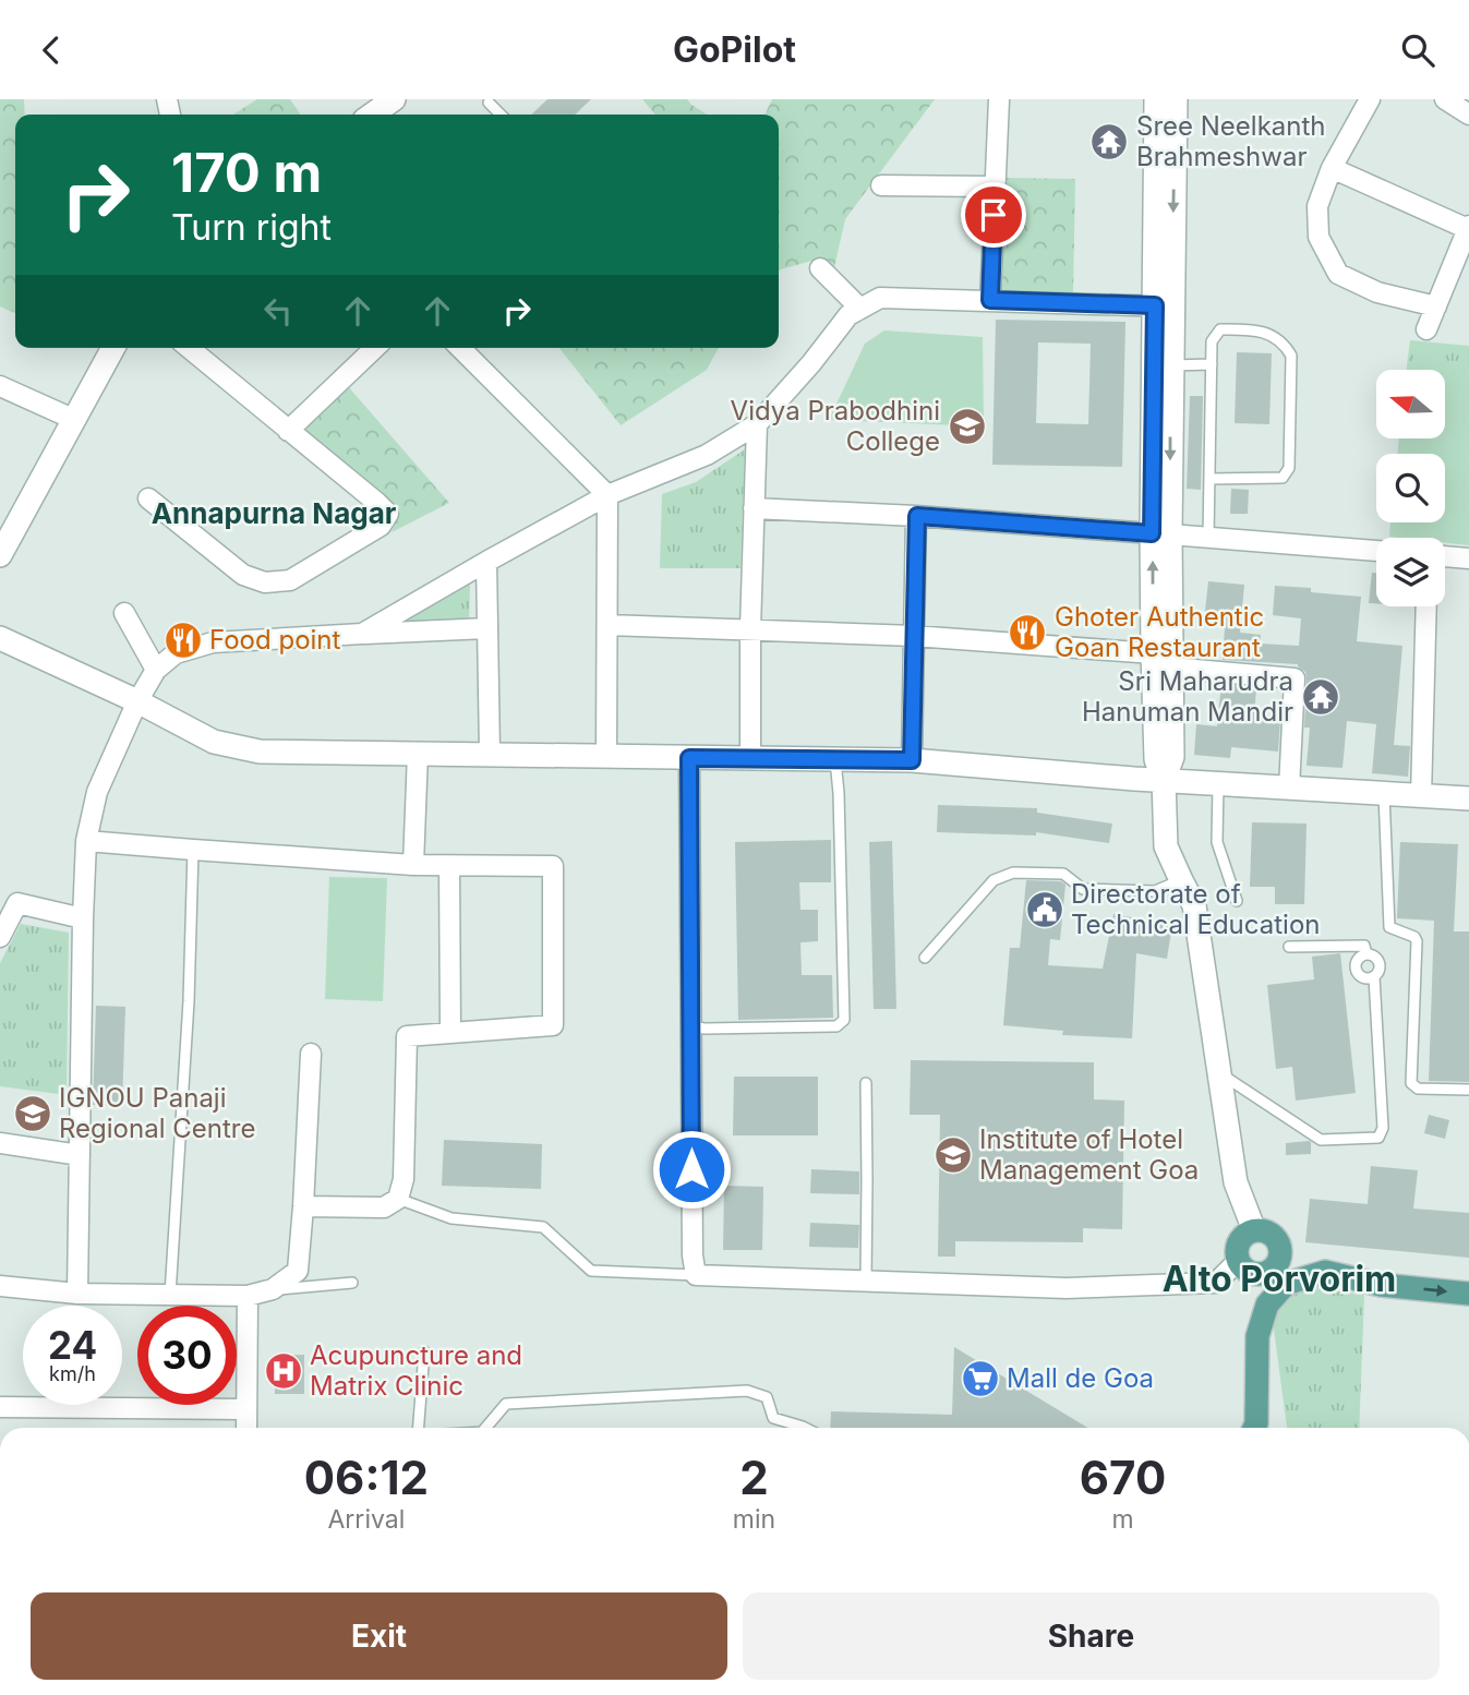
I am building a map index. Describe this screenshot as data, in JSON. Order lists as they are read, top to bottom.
{
  "districts": ["Annapurna Nagar", "Alto Porvorim"],
  "places": {
    "temple": ["Sree Neelkanth Brahmeshwar", "Sri Maharudra Hanuman Mandir"],
    "school or university": ["Vidya Prabodhini College", "IGNOU Panaji Regional Centre", "Institute of Hotel Management Goa"],
    "restaurant": ["Ghoter Authentic Goan Restaurant", "Food point"],
    "public building": ["Directorate of Technical Education"],
    "hospital": ["Acupuncture and Matrix Clinic"],
    "supermarket": ["Mall de Goa"]
  },
  "north": "left",
  "page": {
    "header": "GoPilot",
    "turn": ["170 m", "Turn right"],
    "speed": "24 km/h",
    "limit": "30",
    "eta": [
      "06:12",
      "Arrival",
      "2",
      "min",
      "670",
      "m"
    ],
    "buttons": ["Exit", "Share"]
  }
}
